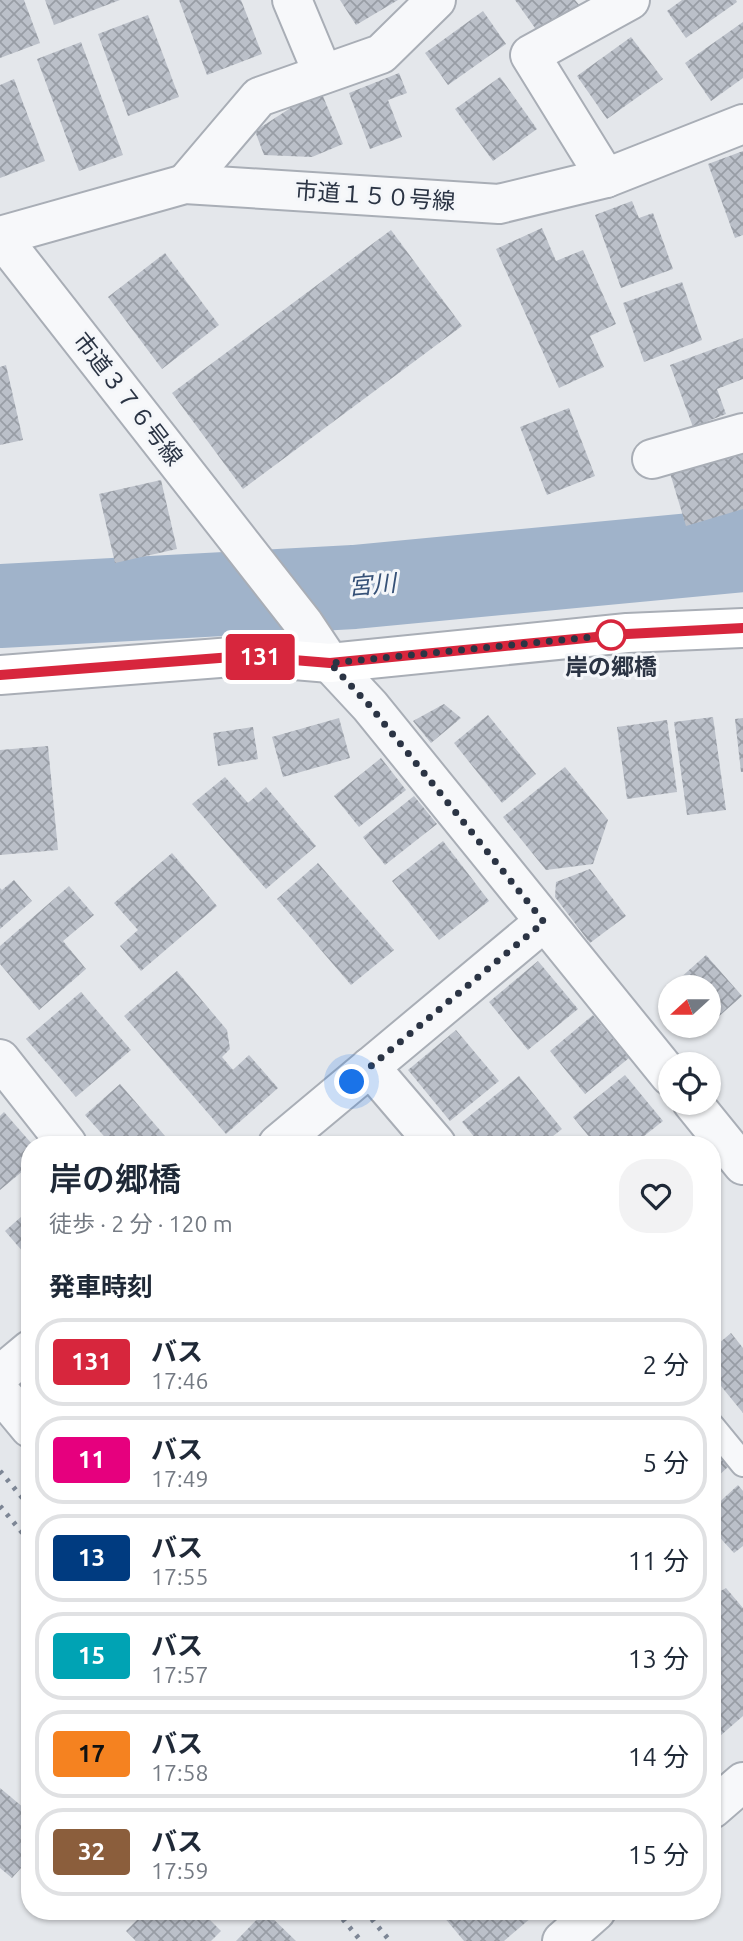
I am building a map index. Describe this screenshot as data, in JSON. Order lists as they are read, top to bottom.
{
  "streets": {
    "street": ["市道１５０号線", "市道３７６号線"]
  },
  "crossings": [
    ["市道１５０号線", "市道３７６号線"]
  ],
  "water": ["宮川"],
  "places": ["岸の郷橋"],
  "lines": ["bus line 131"],
  "north": "left",
  "page": {
    "on_map": "131",
    "heading": [
      ["岸の郷橋", "徒歩 · 2 分 · 120 m"],
      "発車時刻"
    ],
    "list": [
      {
        "mark": "131",
        "name": "バス",
        "note": "17:46",
        "value": "2 分"
      },
      {
        "mark": "11",
        "name": "バス",
        "note": "17:49",
        "value": "5 分"
      },
      {
        "mark": "13",
        "name": "バス",
        "note": "17:55",
        "value": "11 分"
      },
      {
        "mark": "15",
        "name": "バス",
        "note": "17:57",
        "value": "13 分"
      },
      {
        "mark": "17",
        "name": "バス",
        "note": "17:58",
        "value": "14 分"
      },
      {
        "mark": "32",
        "name": "バス",
        "note": "17:59",
        "value": "15 分"
      }
    ]
  }
}
